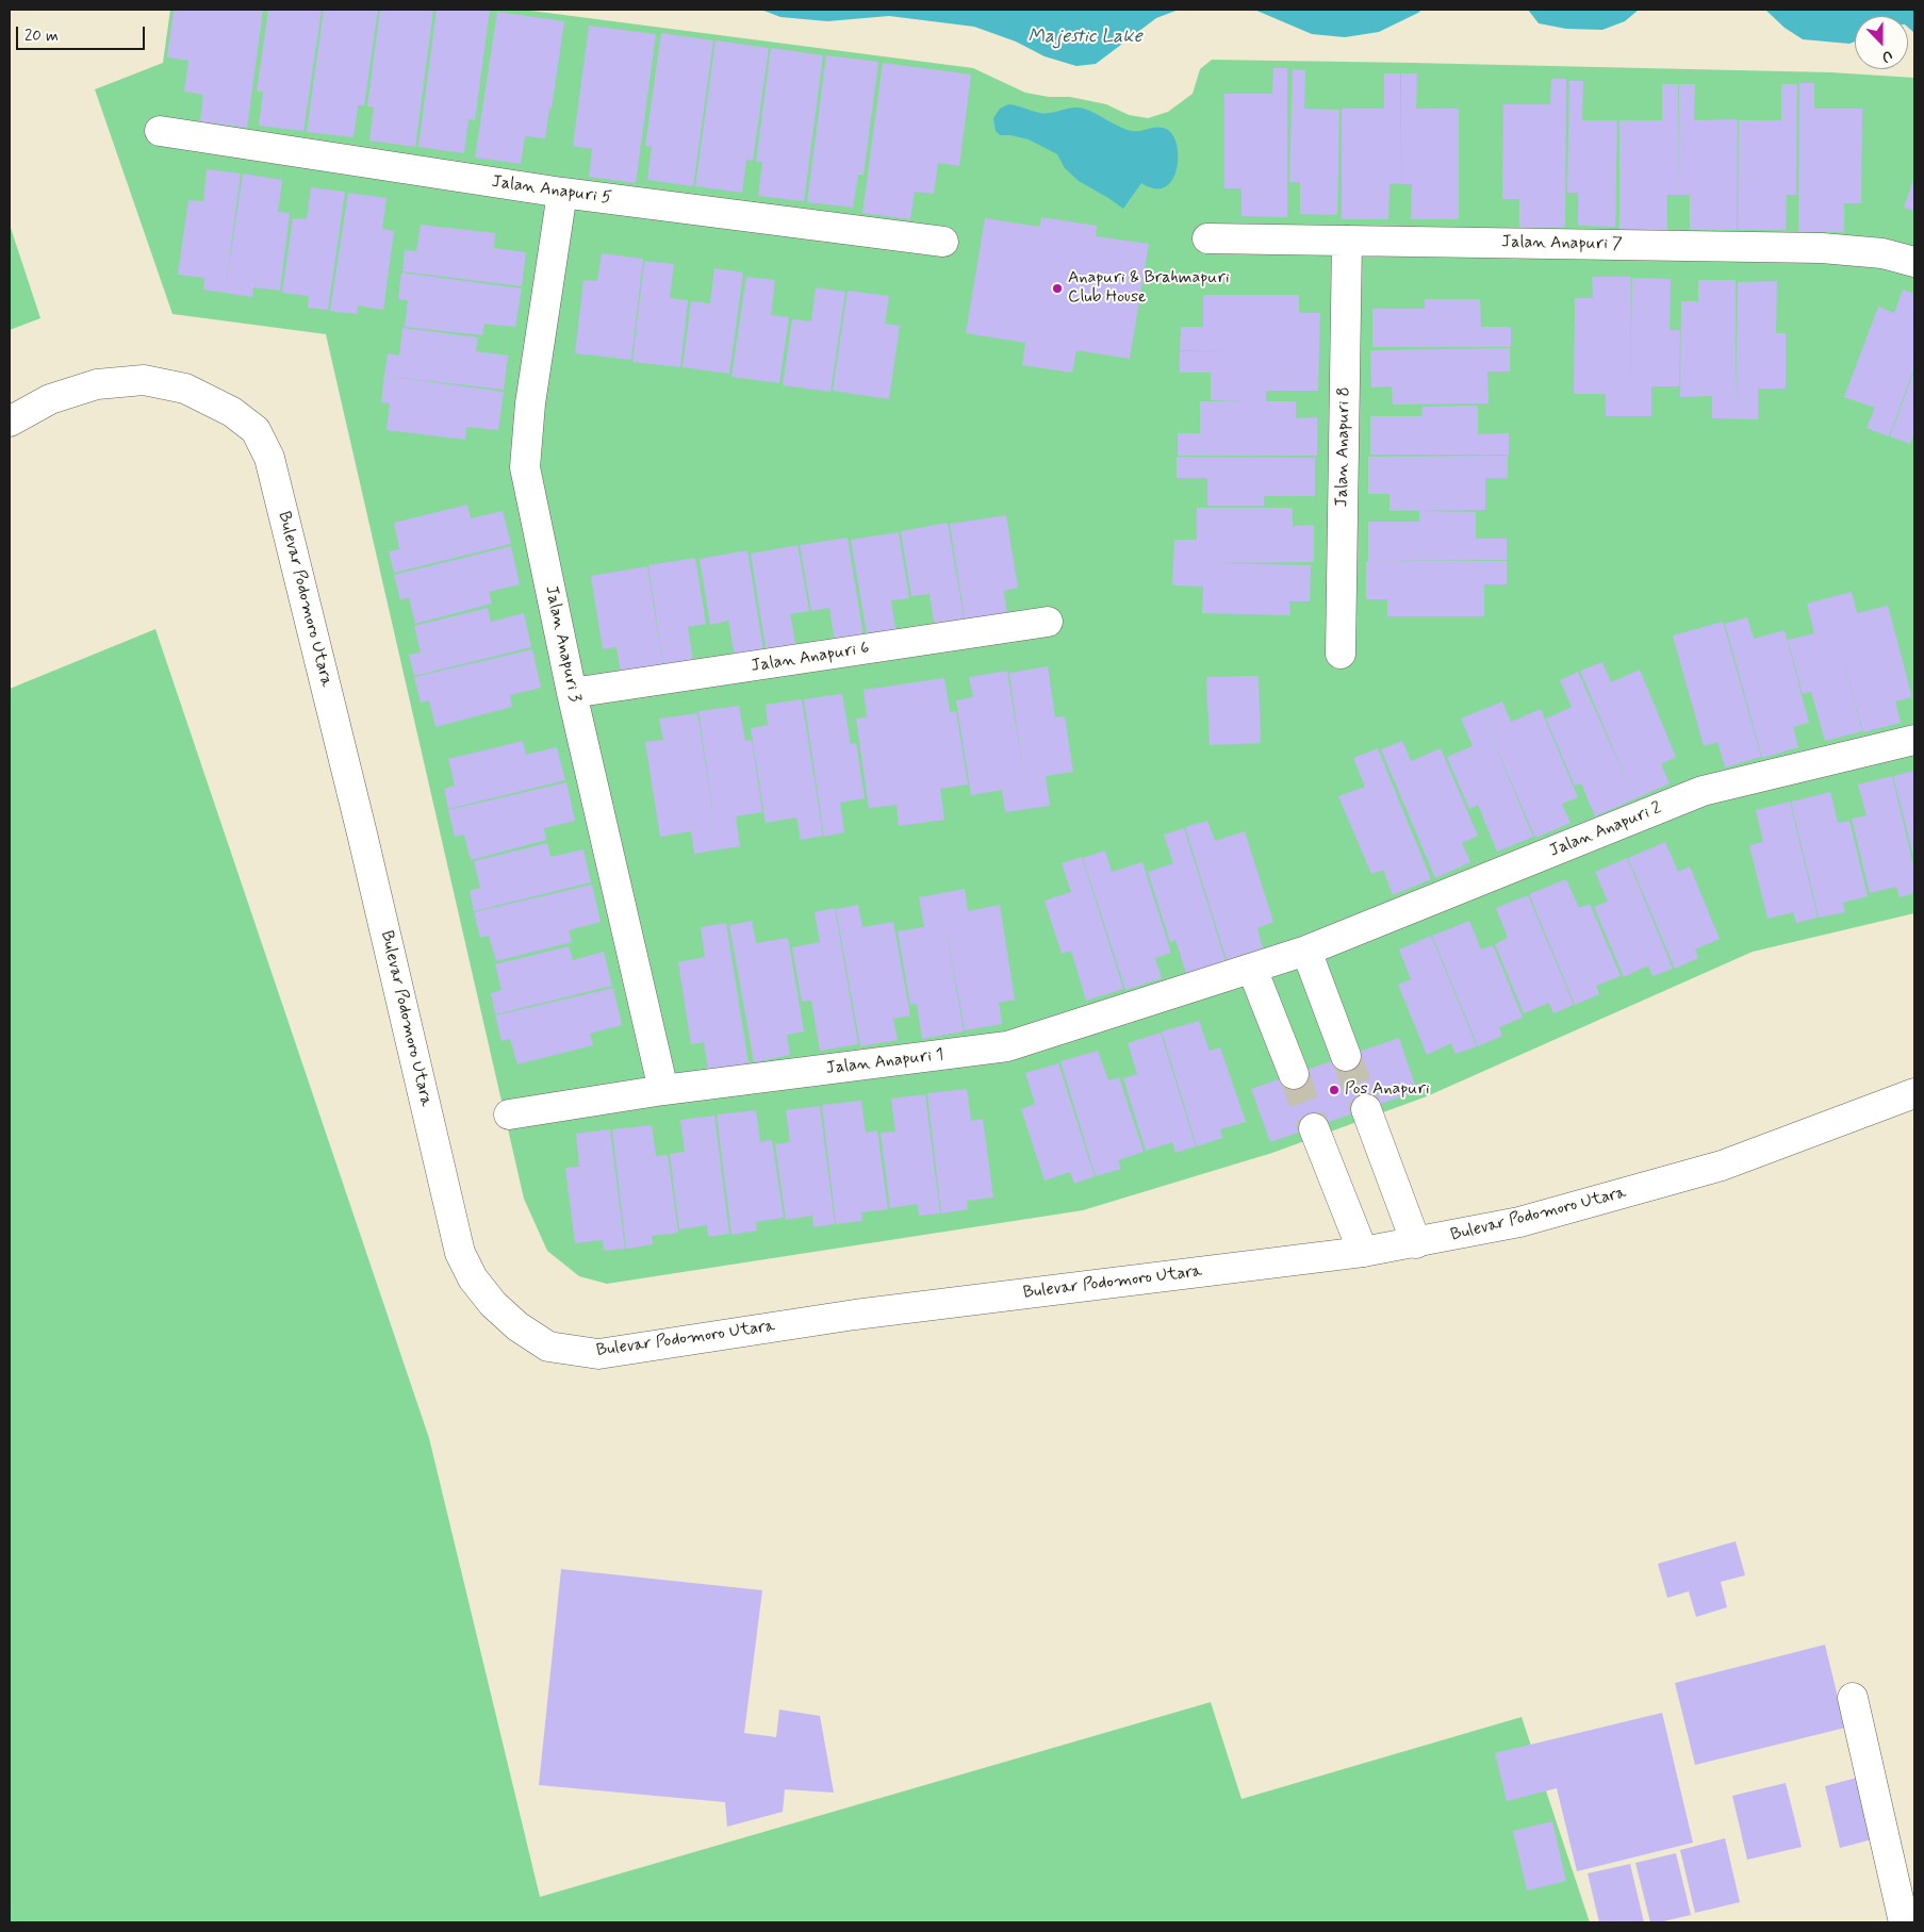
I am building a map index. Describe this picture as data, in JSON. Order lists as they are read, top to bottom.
{
  "streets": {
    "street": [
      "Jalan Anapuri 5",
      "Jalan Anapuri 7",
      "Jalan Anapuri 8",
      "Bulevar Podomoro Utara",
      "Jalan Anapuri 3",
      "Jalan Anapuri 6",
      "Jalan Anapuri 2",
      "Jalan Anapuri 1"
    ]
  },
  "crossings": [
    ["Jalan Anapuri 5", "Jalan Anapuri 3"],
    ["Jalan Anapuri 7", "Jalan Anapuri 8"],
    ["Jalan Anapuri 3", "Jalan Anapuri 6"],
    ["Jalan Anapuri 3", "Jalan Anapuri 1"],
    ["Jalan Anapuri 2", "Jalan Anapuri 1"]
  ],
  "water": ["Majestic Lake"],
  "places": ["Anapuri & Brahmapuri Club House", "Pos Anapuri"],
  "scale_bar": "20 m",
  "north": "bottom"
}
